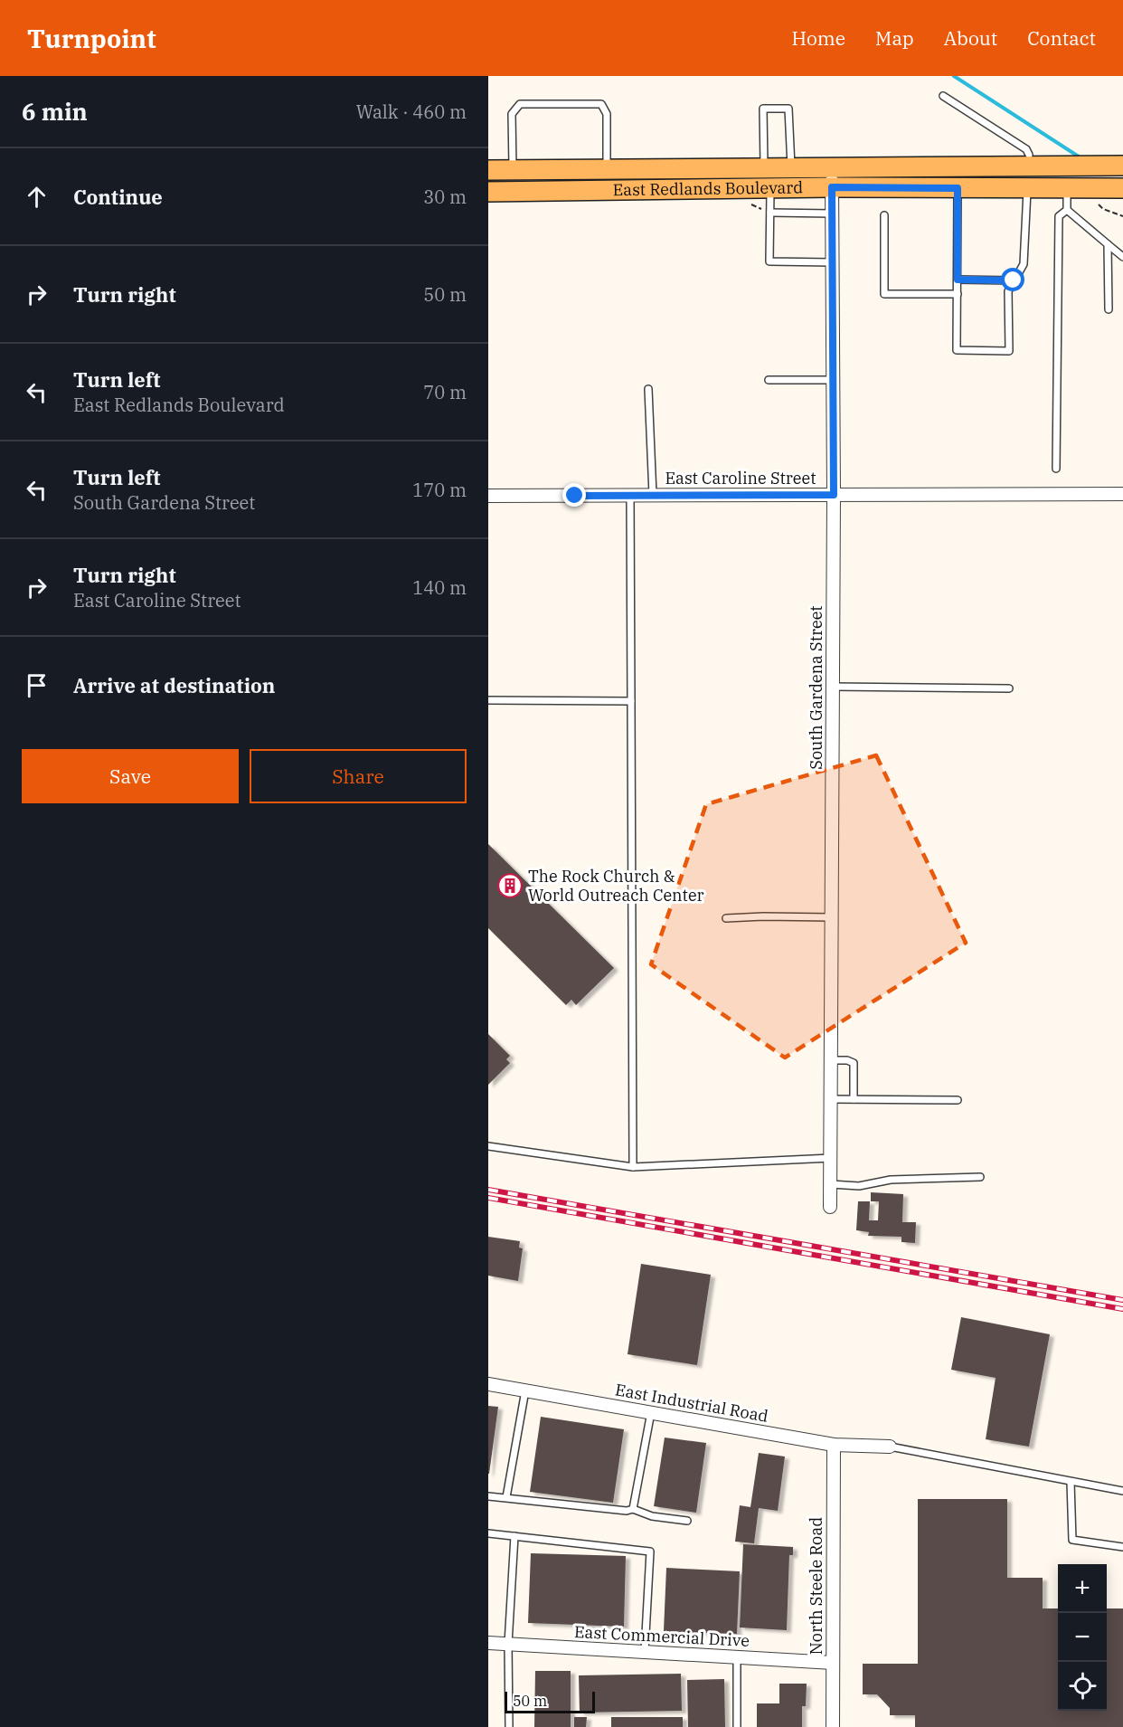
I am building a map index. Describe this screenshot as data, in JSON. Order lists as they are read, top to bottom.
{
  "streets": {
    "main road": ["East Redlands Boulevard"],
    "street": [
      "East Caroline Street",
      "South Gardena Street",
      "East Industrial Road",
      "North Steele Road",
      "East Commercial Drive"
    ]
  },
  "crossings": [
    ["East Redlands Boulevard", "South Gardena Street"],
    ["East Caroline Street", "South Gardena Street"],
    ["East Industrial Road", "North Steele Road"],
    ["North Steele Road", "East Commercial Drive"]
  ],
  "places": {
    "building": ["The Rock Church & World Outreach Center"]
  },
  "scale_bar": "50 m",
  "page": {
    "header": "Turnpoint",
    "nav": [
      "Home",
      "Map",
      "About",
      "Contact"
    ],
    "heading": ["6 min", "Walk · 460 m"],
    "list": [
      ["Continue", "30 m"],
      ["Turn right", "50 m"],
      ["Turn left", "East Redlands Boulevard", "70 m"],
      ["Turn left", "South Gardena Street", "170 m"],
      ["Turn right", "East Caroline Street", "140 m"],
      "Arrive at destination"
    ],
    "buttons": ["Save", "Share"],
    "map_buttons": ["+", "−"],
    "scale": "50 m"
  }
}
